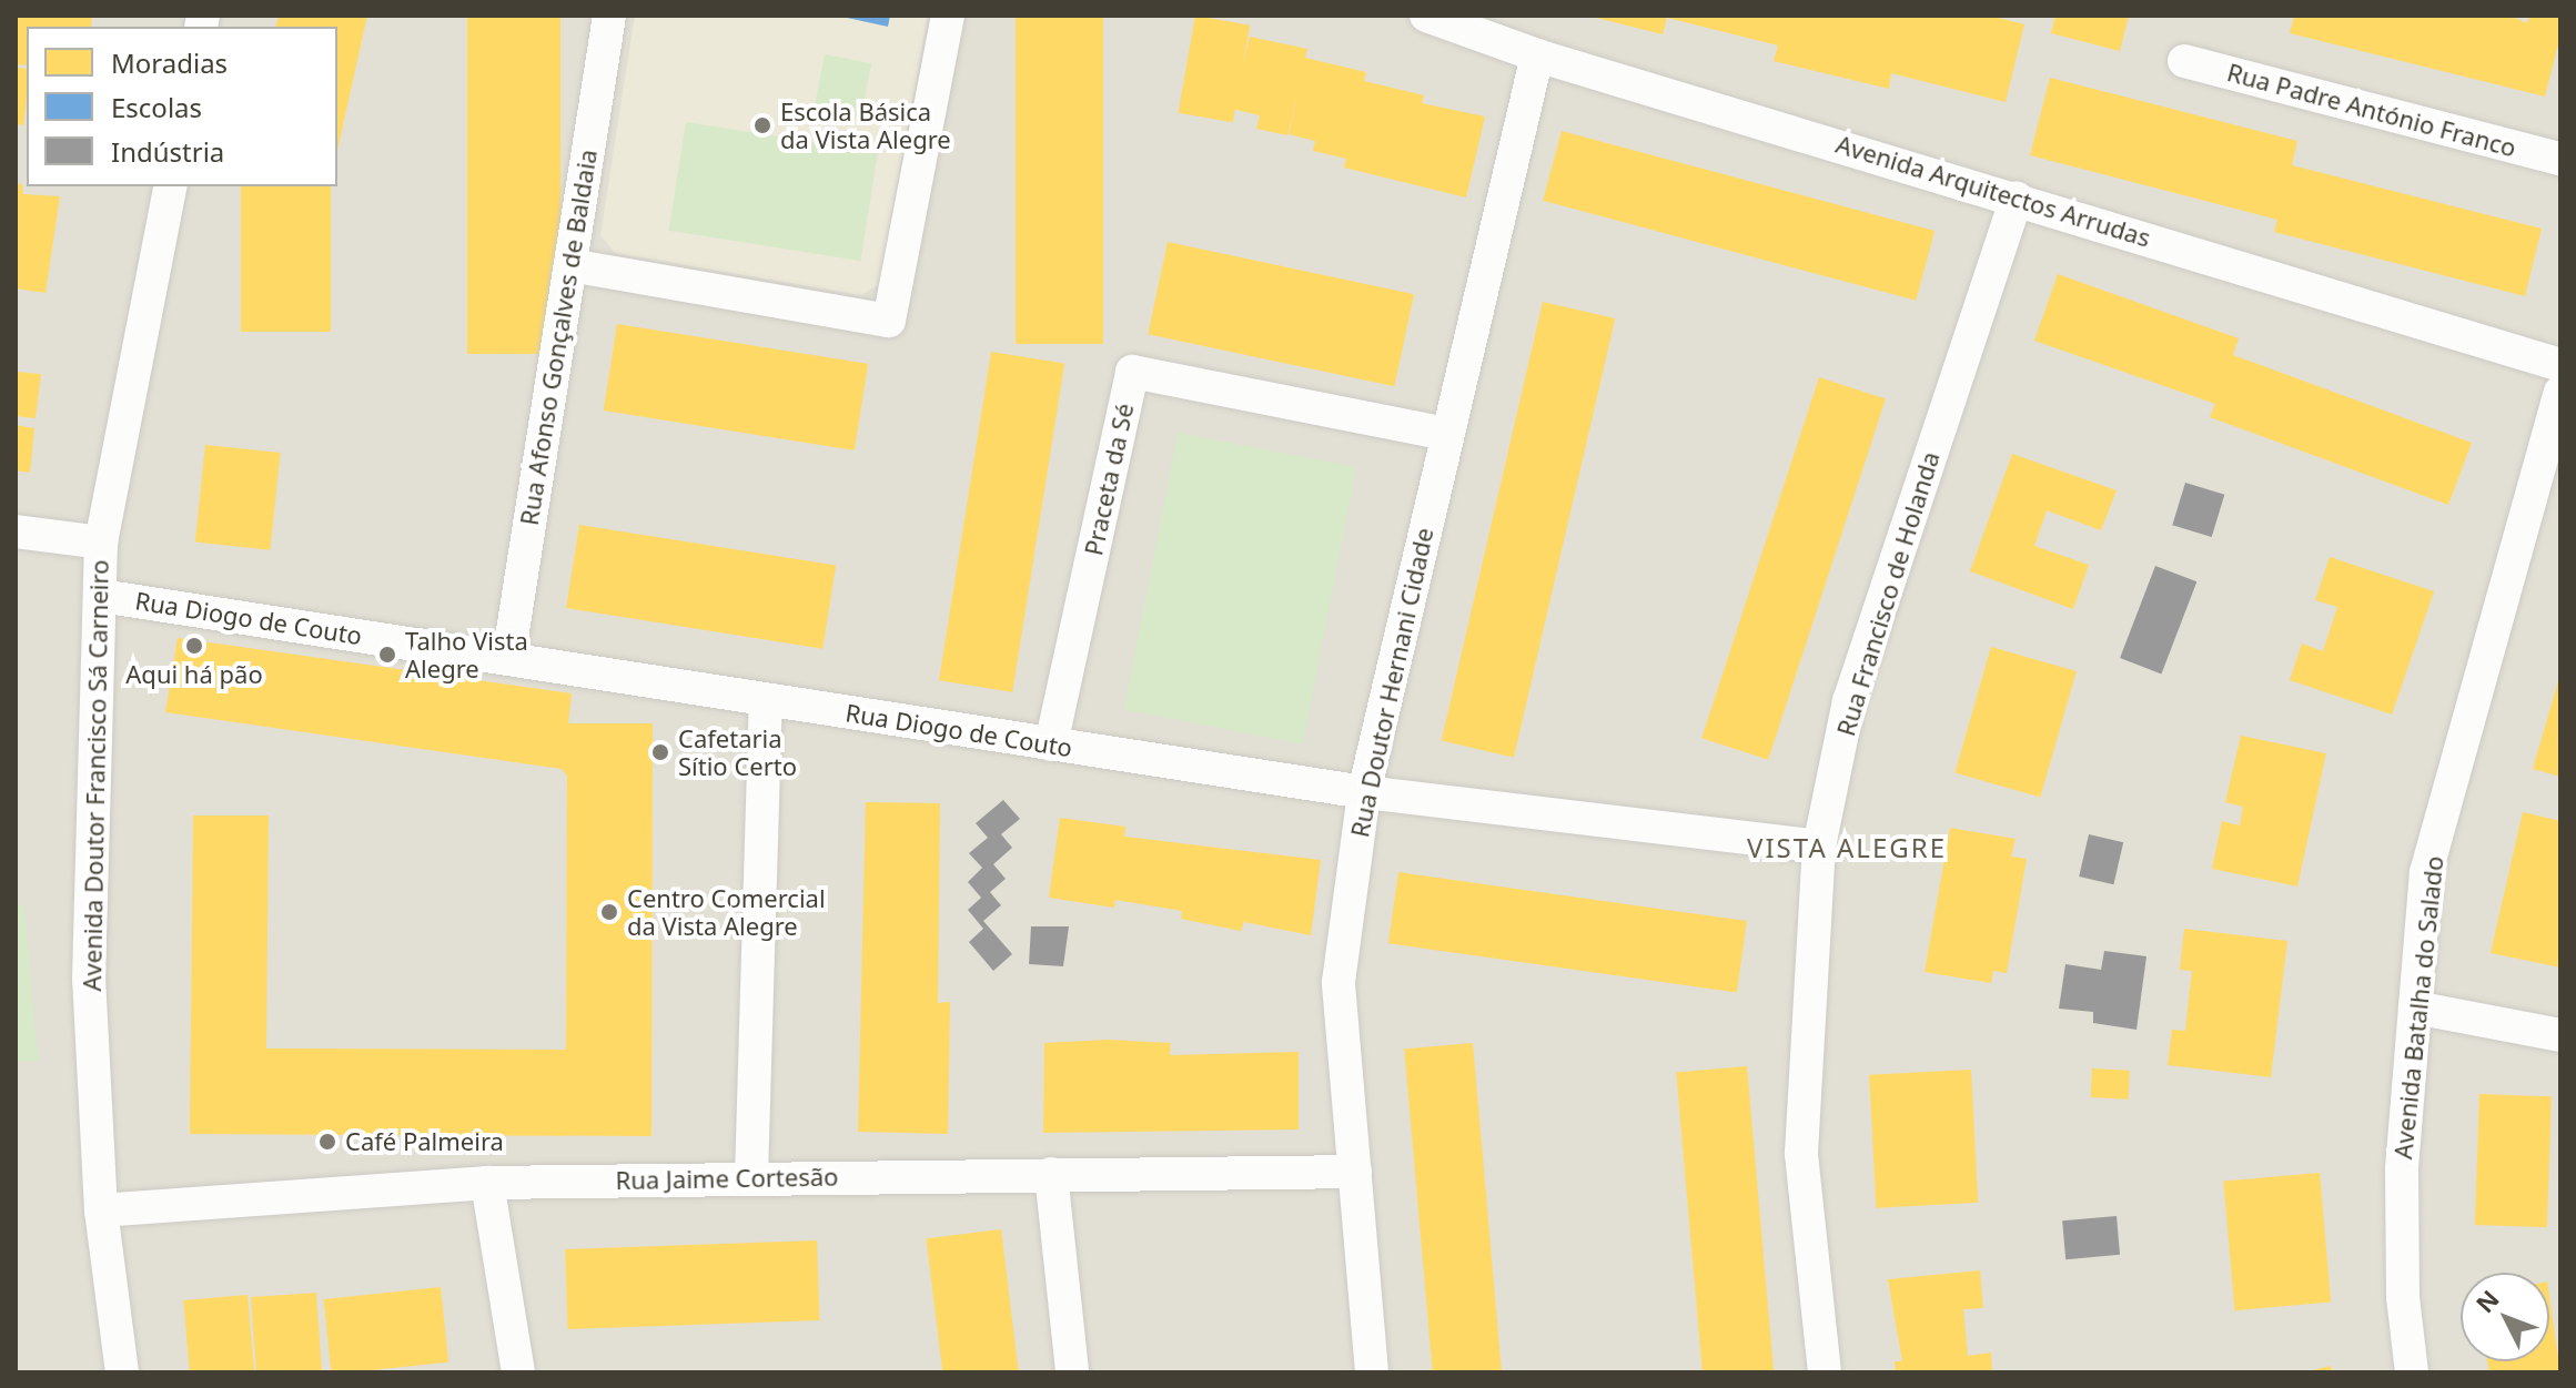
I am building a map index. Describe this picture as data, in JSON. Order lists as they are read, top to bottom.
{
  "streets": {
    "street": [
      "Rua Padre António Franco",
      "Avenida Arquitectos Arrudas",
      "Rua Afonso Gonçalves de Baldaia",
      "Praceta da Sé",
      "Rua Francisco de Holanda",
      "Rua Diogo de Couto",
      "Rua Doutor Hernani Cidade",
      "Avenida Doutor Francisco Sá Carneiro",
      "Avenida Batalha do Salado",
      "Rua Jaime Cortesão"
    ]
  },
  "crossings": [
    ["Avenida Arquitectos Arrudas", "Rua Francisco de Holanda"],
    ["Avenida Arquitectos Arrudas", "Rua Doutor Hernani Cidade"],
    ["Rua Afonso Gonçalves de Baldaia", "Rua Diogo de Couto"],
    ["Praceta da Sé", "Rua Diogo de Couto"],
    ["Praceta da Sé", "Rua Doutor Hernani Cidade"],
    ["Rua Francisco de Holanda", "Rua Diogo de Couto"],
    ["Rua Diogo de Couto", "Rua Doutor Hernani Cidade"],
    ["Rua Diogo de Couto", "Avenida Doutor Francisco Sá Carneiro"],
    ["Rua Doutor Hernani Cidade", "Rua Jaime Cortesão"],
    ["Avenida Doutor Francisco Sá Carneiro", "Rua Jaime Cortesão"]
  ],
  "districts": ["VISTA ALEGRE"],
  "places": [
    "Escola Básica da Vista Alegre",
    "Aqui há pão",
    "Talho Vista Alegre",
    "Cafetaria Sítio Certo",
    "Centro Comercial da Vista Alegre",
    "Café Palmeira"
  ],
  "legend": ["Moradias", "Escolas", "Indústria"],
  "north": "top left"
}
